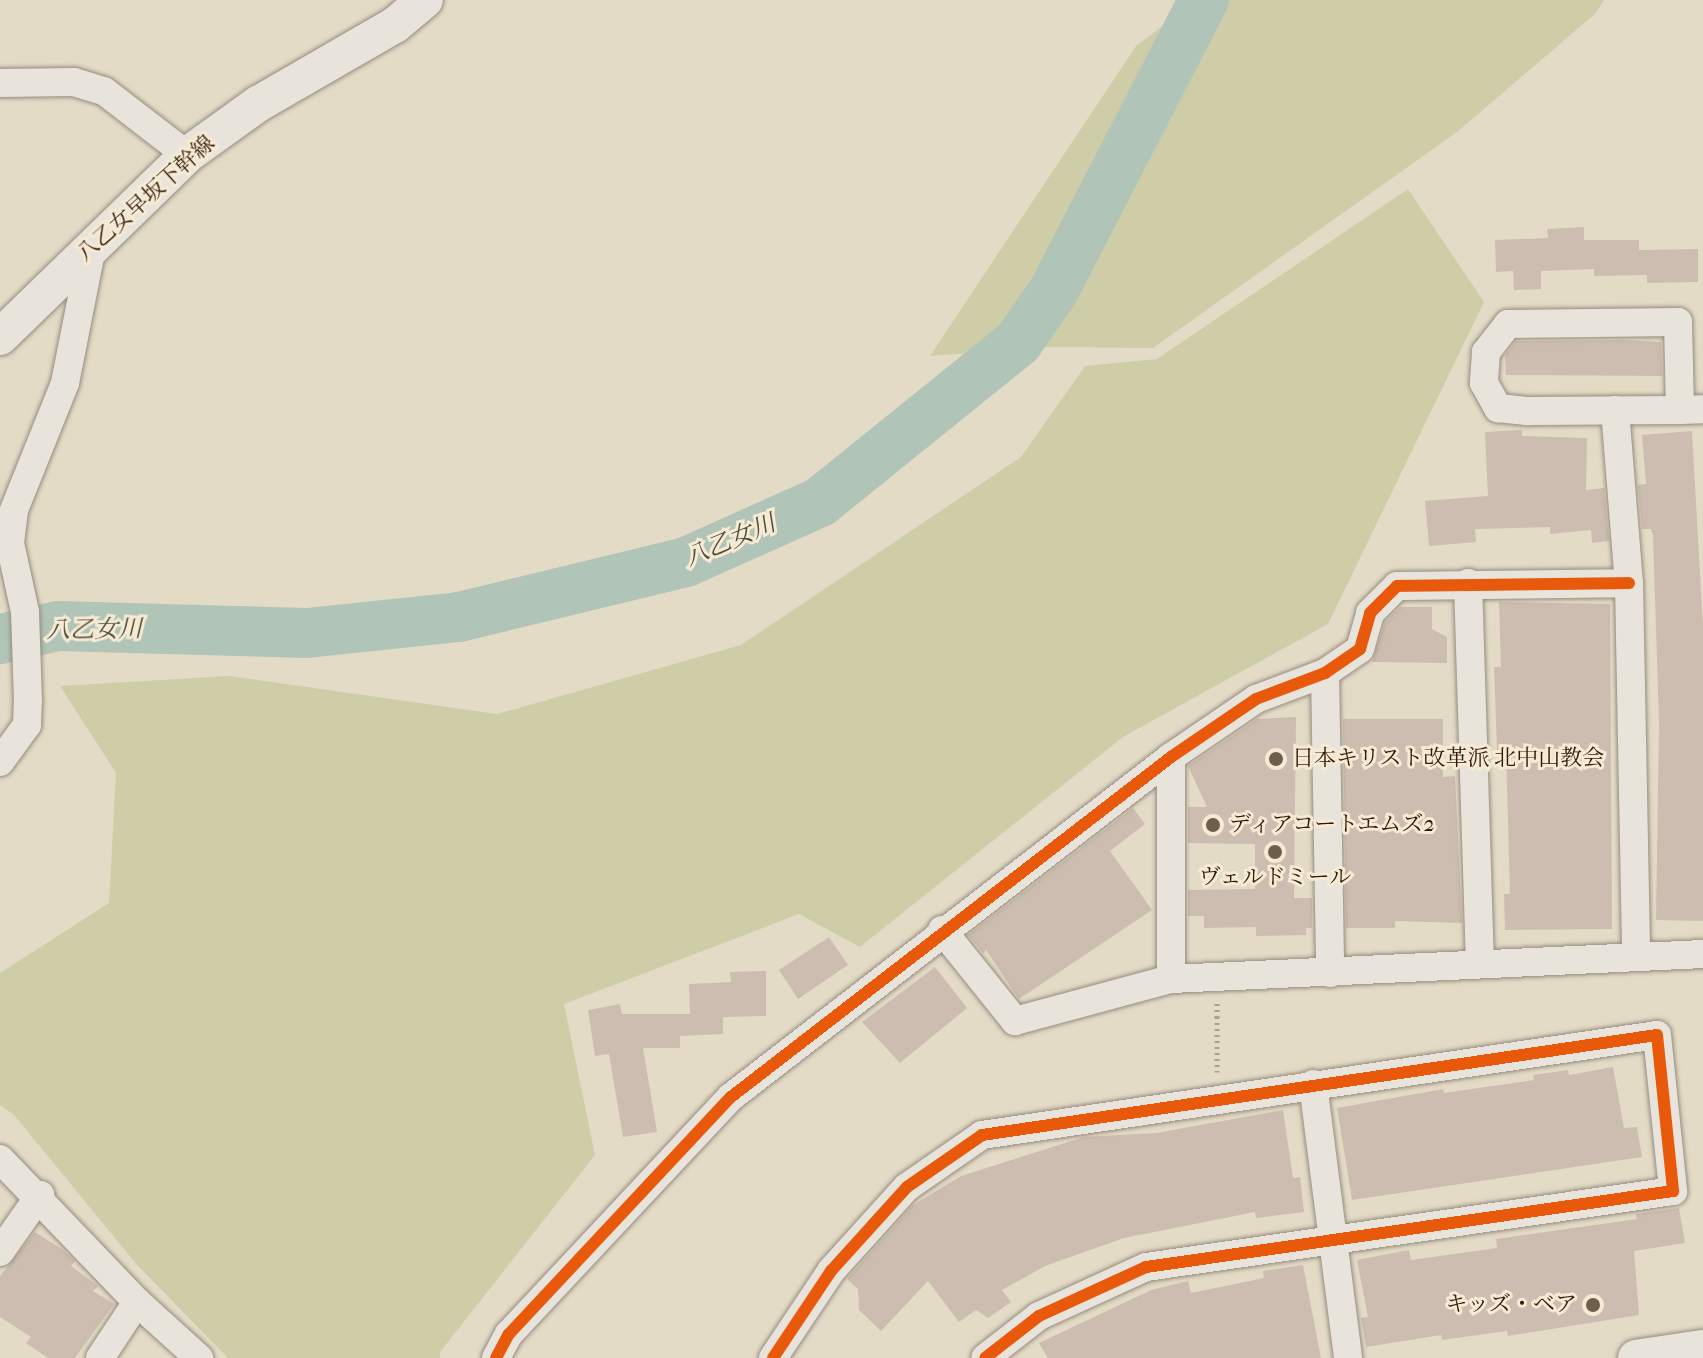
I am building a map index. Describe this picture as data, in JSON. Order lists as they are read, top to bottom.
{
  "streets": {
    "street": ["八乙女早坂下幹線"]
  },
  "water": ["八乙女川"],
  "places": [
    "日本キリスト改革派 北中山教会",
    "ディアコートエムズ2",
    "ヴェルドミール",
    "キッズ・ベア"
  ]
}
